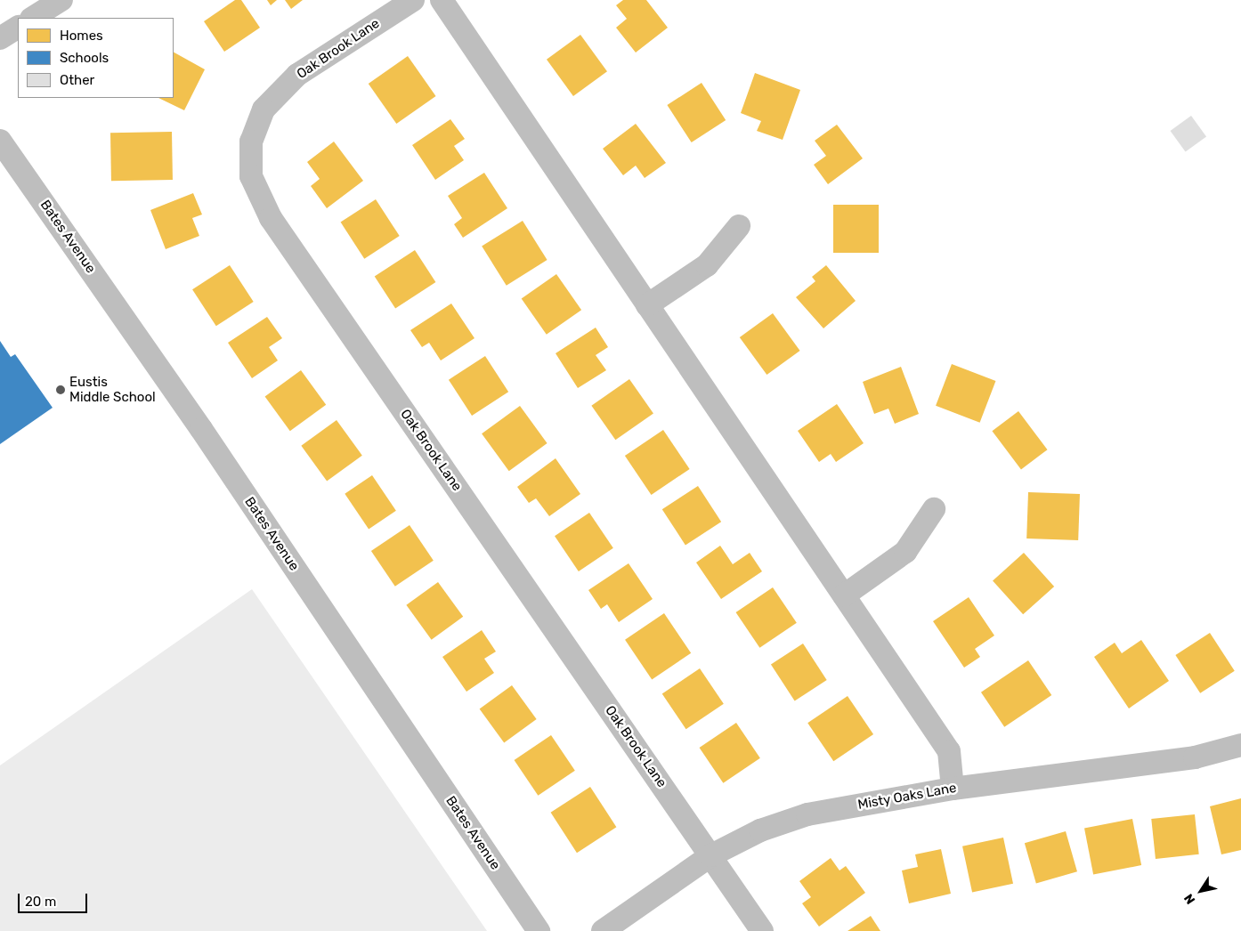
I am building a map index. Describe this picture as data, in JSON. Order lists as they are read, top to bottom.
{
  "streets": {
    "street": ["Oak Brook Lane", "Bates Avenue", "Misty Oaks Lane"]
  },
  "crossings": [
    ["Oak Brook Lane", "Misty Oaks Lane"]
  ],
  "places": ["Eustis Middle School"],
  "legend": ["Homes", "Schools", "Other"],
  "scale_bar": "20 m",
  "north": "bottom left"
}
